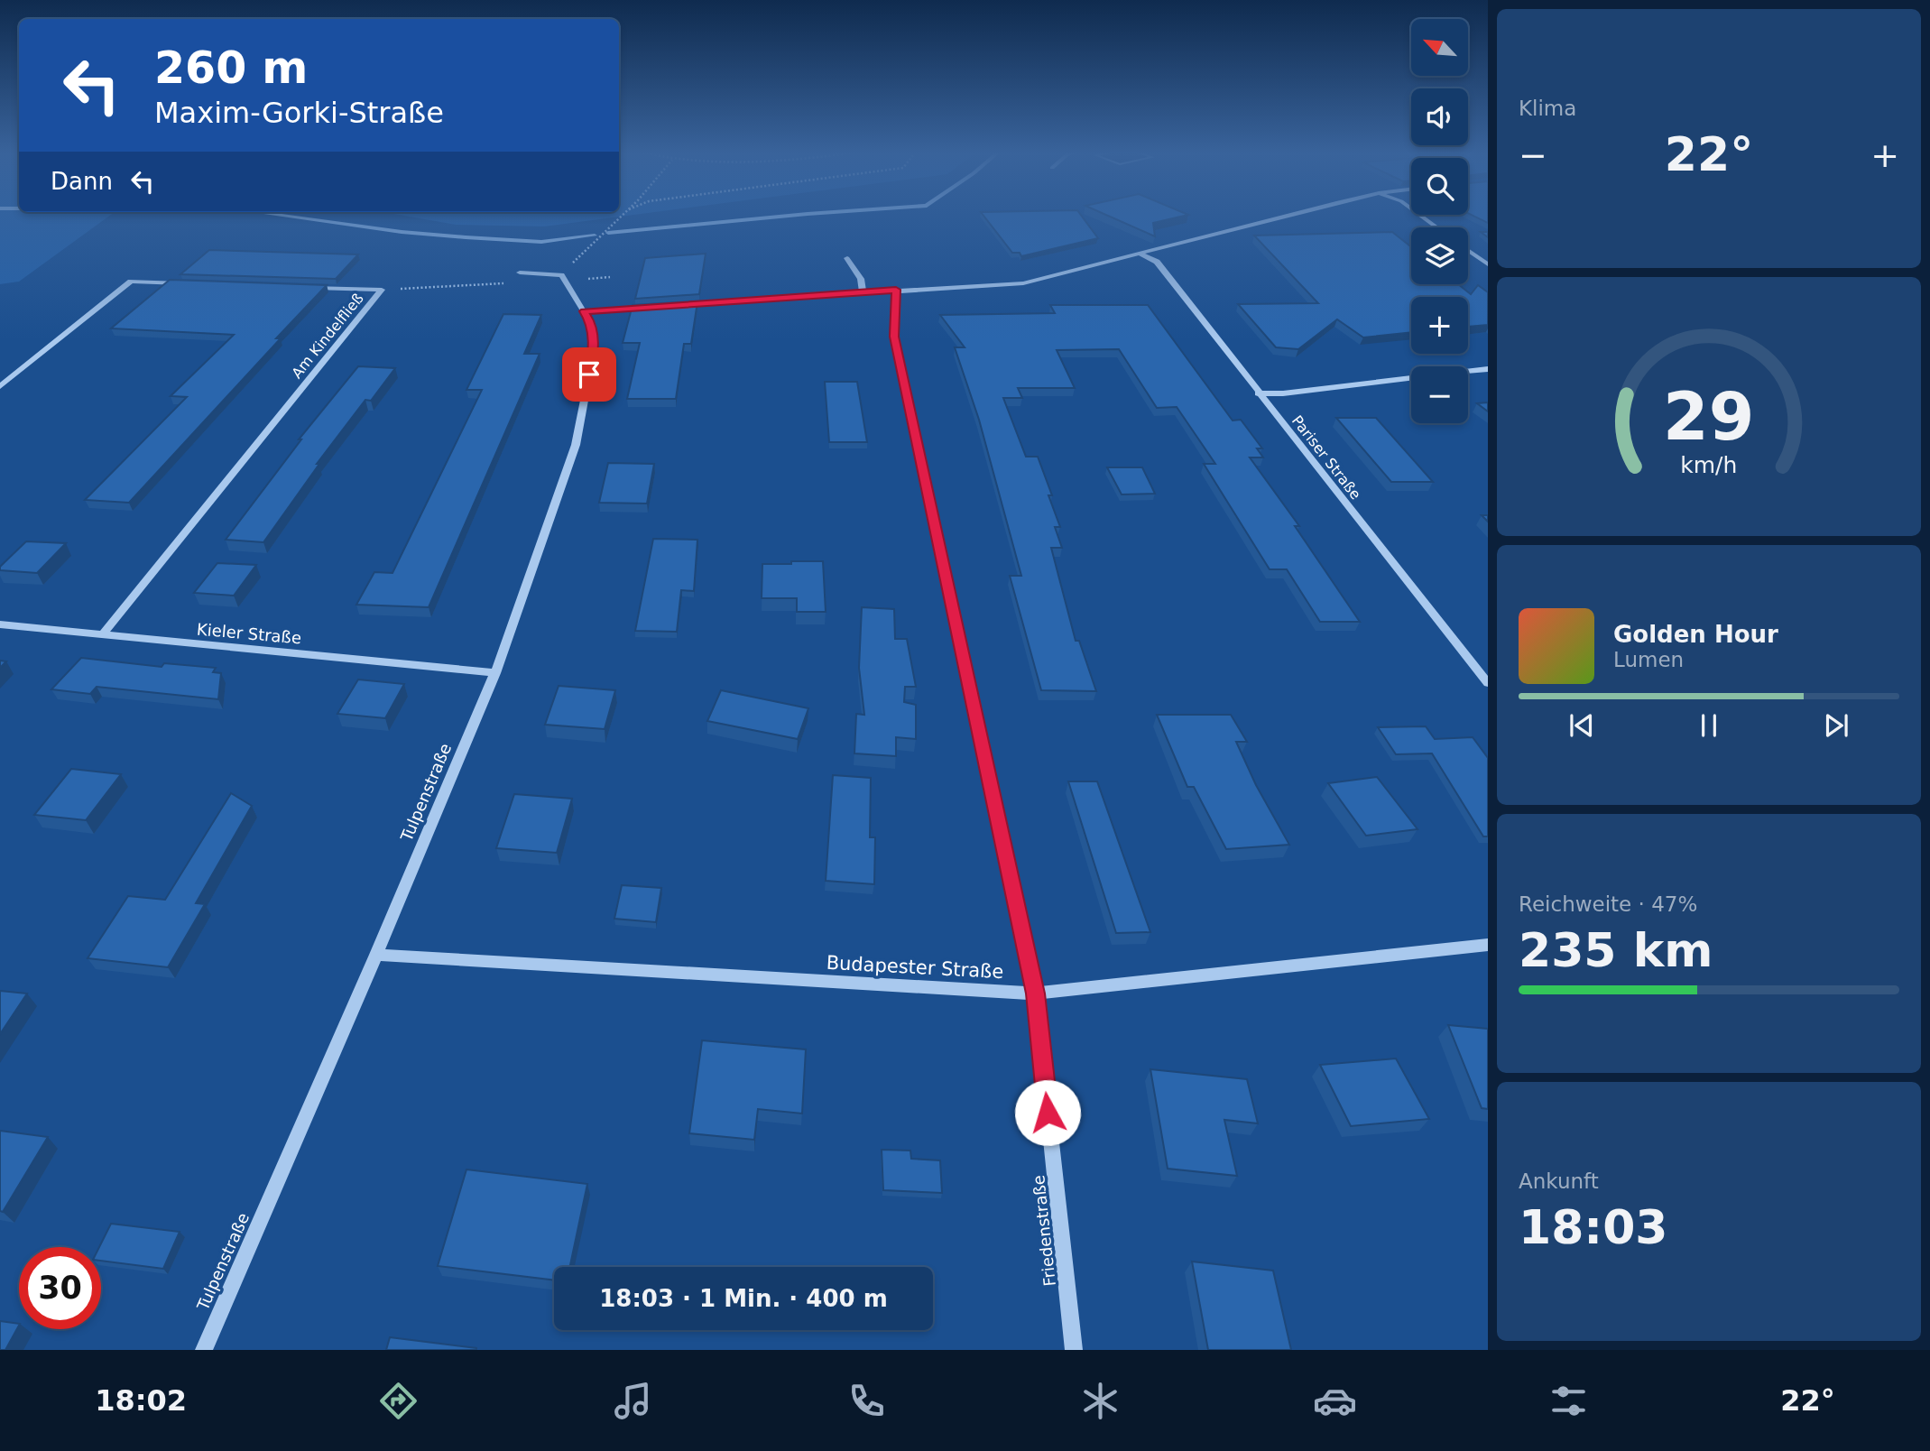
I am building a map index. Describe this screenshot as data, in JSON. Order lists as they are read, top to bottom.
{
  "streets": {
    "street": [
      "Am Kindelfließ",
      "Pariser Straße",
      "Kieler Straße",
      "Tulpenstraße",
      "Budapester Straße",
      "Friedenstraße"
    ]
  },
  "crossings": [
    ["Am Kindelfließ", "Kieler Straße"],
    ["Kieler Straße", "Tulpenstraße"],
    ["Tulpenstraße", "Budapester Straße"],
    ["Budapester Straße", "Friedenstraße"]
  ],
  "north": "top left",
  "page": {
    "tile": [
      "Klima",
      ["Reichweite · 47%", "235 km"],
      ["Ankunft", "18:03"]
    ],
    "map_buttons": ["+", "−"],
    "turn": ["260 m", "Maxim-Gorki-Straße"],
    "heat": ["−", "22°", "+"],
    "then": "Dann",
    "song": ["Golden Hour", "Lumen"],
    "limit": "30",
    "trip": "18:03 · 1 Min. · 400 m",
    "tabs": ["18:02", "22°"],
    "gauge": ["29", "km/h"]
  }
}
